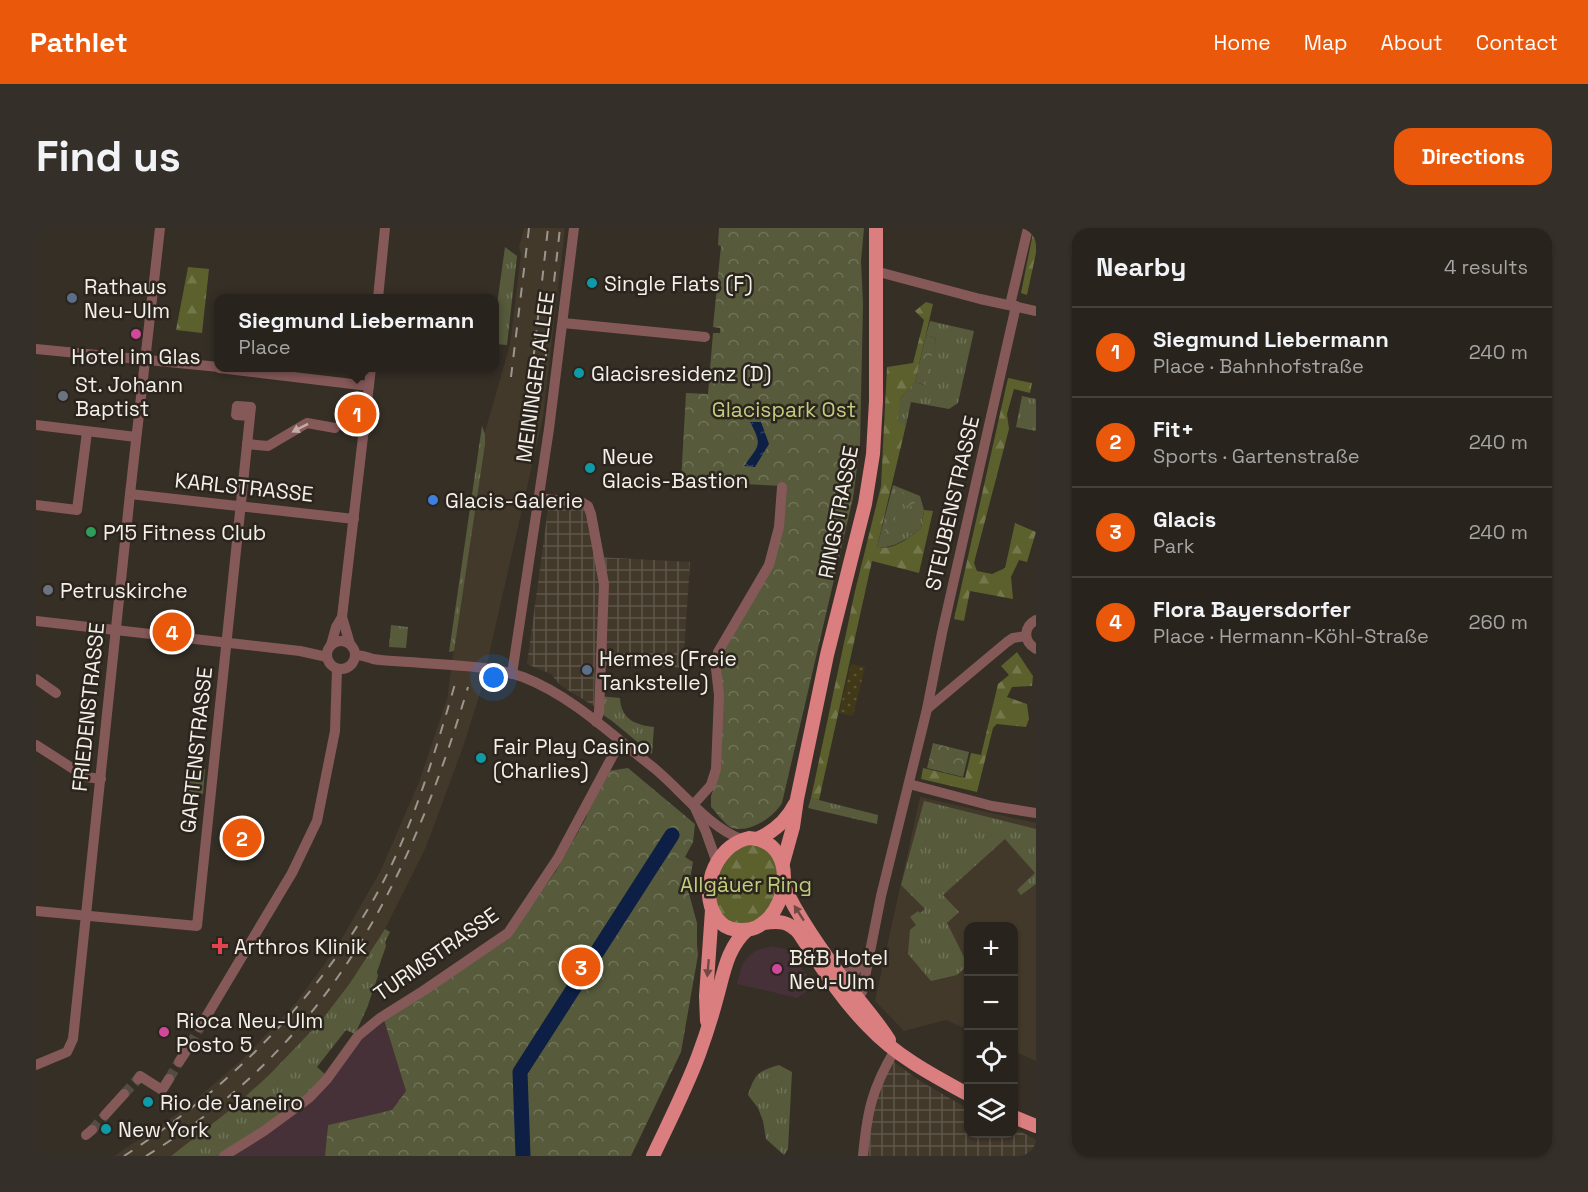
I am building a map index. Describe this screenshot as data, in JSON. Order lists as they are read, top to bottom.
{
  "streets": {
    "main road": ["RINGSTRASSE"],
    "street": [
      "MEININGER ALLEE",
      "KARLSTRASSE",
      "STEUBENSTRASSE",
      "FRIEDENSTRASSE",
      "GARTENSTRASSE",
      "TURMSTRASSE"
    ]
  },
  "crossings": [
    ["KARLSTRASSE", "FRIEDENSTRASSE"],
    ["KARLSTRASSE", "GARTENSTRASSE"],
    ["FRIEDENSTRASSE", "GARTENSTRASSE"]
  ],
  "parks": ["Glacispark Ost", "Allgäuer Ring"],
  "places": {
    "other": [
      "Single Flats (F)",
      "Rathaus Neu-Ulm",
      "Hotel im Glas",
      "Glacisresidenz (D)",
      "St. Johann Baptist",
      "Neue Glacis-Bastion",
      "Glacis-Galerie",
      "P15 Fitness Club",
      "Petruskirche",
      "Hermes (Freie Tankstelle)",
      "Fair Play Casino (Charlies)",
      "B&B Hotel Neu-Ulm",
      "Rioca Neu-Ulm Posto 5",
      "Rio de Janeiro",
      "New York"
    ],
    "health": ["Arthros Klinik"]
  },
  "page": {
    "header": "Pathlet",
    "nav": [
      "Home",
      "Map",
      "About",
      "Contact"
    ],
    "buttons": "Directions",
    "title": "Find us",
    "heading": ["Nearby", "4 results"],
    "popup": ["Siegmund Liebermann", "Place"],
    "list": [
      {
        "mark": "1",
        "name": "Siegmund Liebermann",
        "note": "Place · Bahnhofstraße",
        "value": "240 m"
      },
      {
        "mark": "2",
        "name": "Fit+",
        "note": "Sports · Gartenstraße",
        "value": "240 m"
      },
      {
        "mark": "3",
        "name": "Glacis",
        "note": "Park",
        "value": "240 m"
      },
      {
        "mark": "4",
        "name": "Flora Bayersdorfer",
        "note": "Place · Hermann-Köhl-Straße",
        "value": "260 m"
      }
    ],
    "pins": [
      "1",
      "4",
      "2",
      "3"
    ],
    "map_buttons": ["+", "−"]
  }
}
